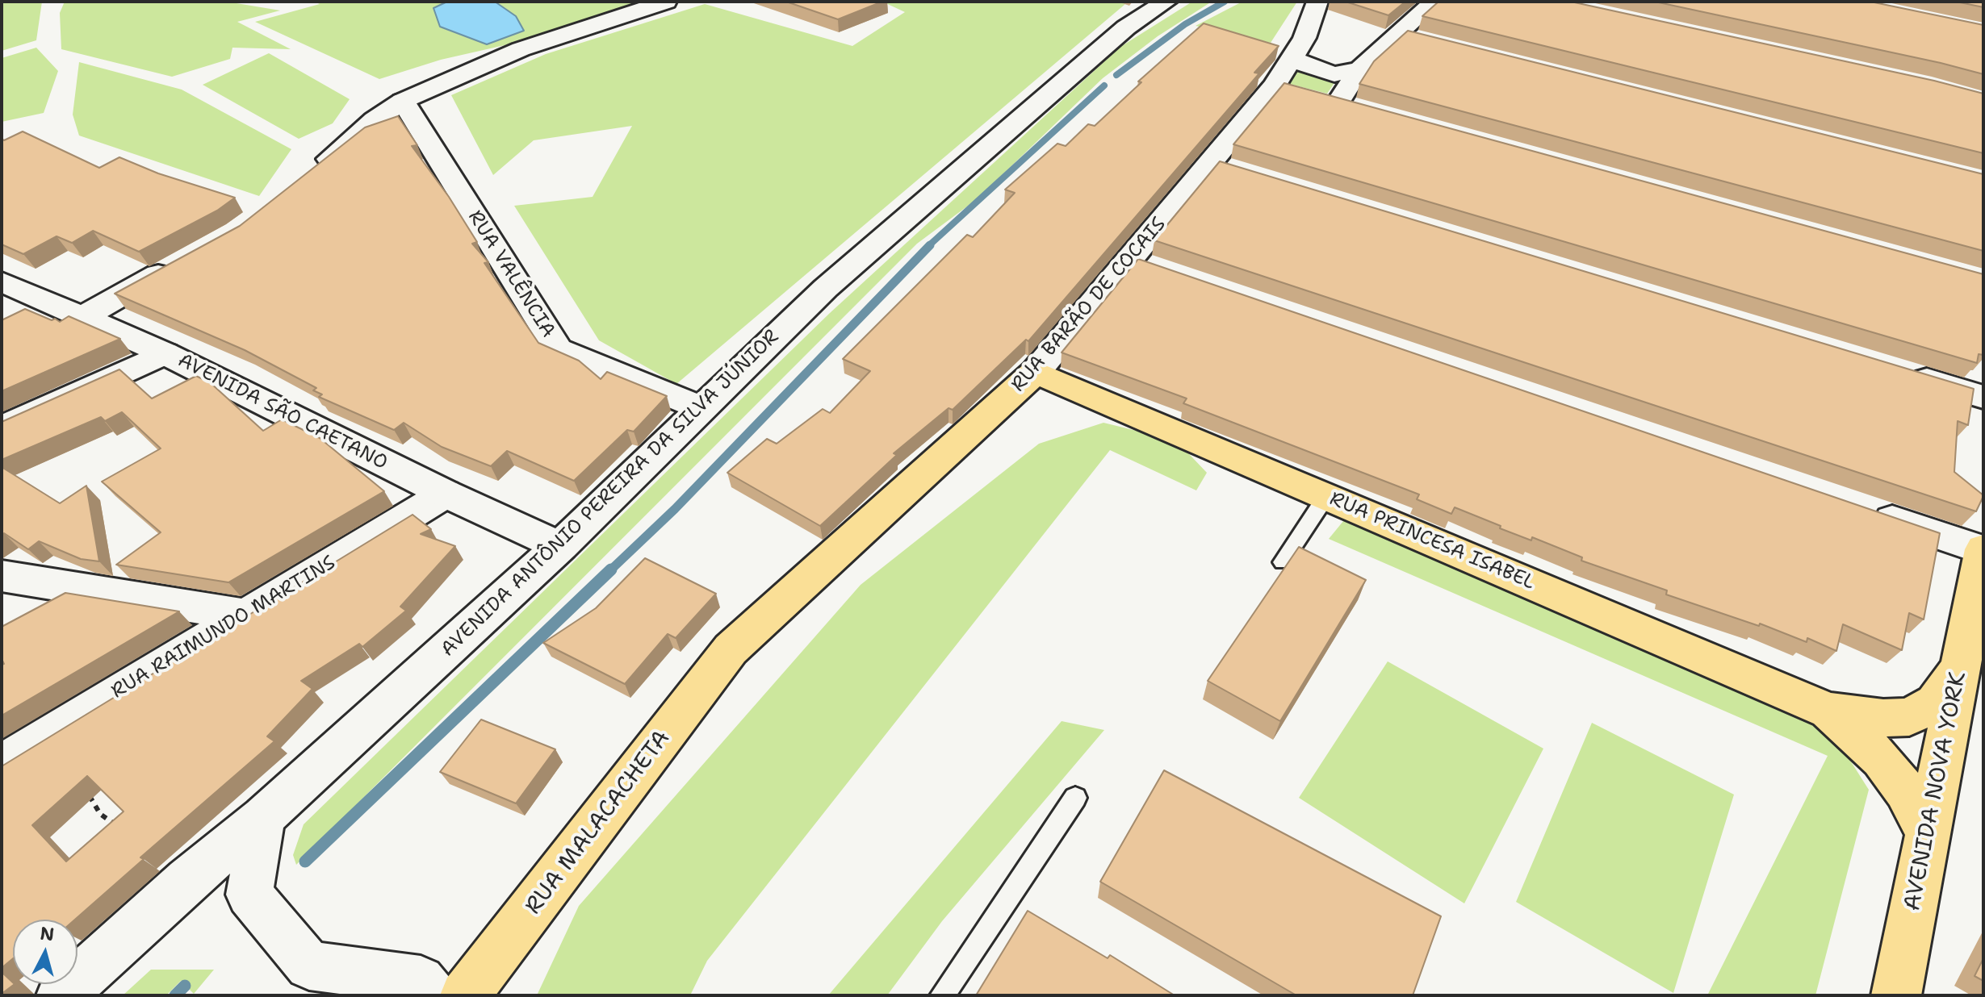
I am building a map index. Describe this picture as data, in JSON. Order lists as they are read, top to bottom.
{
  "streets": {
    "main road": [
      "RUA BARÃO DE COCAIS",
      "RUA PRINCESA ISABEL",
      "AVENIDA NOVA YORK",
      "RUA MALACACHETA"
    ],
    "street": [
      "RUA VALÊNCIA",
      "AVENIDA SÃO CAETANO",
      "AVENIDA ANTÔNIO PEREIRA DA SILVA JÚNIOR",
      "RUA RAIMUNDO MARTINS"
    ]
  },
  "crossings": [
    ["RUA VALÊNCIA", "AVENIDA ANTÔNIO PEREIRA DA SILVA JÚNIOR"],
    ["RUA BARÃO DE COCAIS", "RUA PRINCESA ISABEL"],
    ["RUA BARÃO DE COCAIS", "RUA MALACACHETA"],
    ["AVENIDA SÃO CAETANO", "AVENIDA ANTÔNIO PEREIRA DA SILVA JÚNIOR"],
    ["AVENIDA SÃO CAETANO", "RUA RAIMUNDO MARTINS"],
    ["RUA PRINCESA ISABEL", "AVENIDA NOVA YORK"]
  ],
  "north": "top"
}
